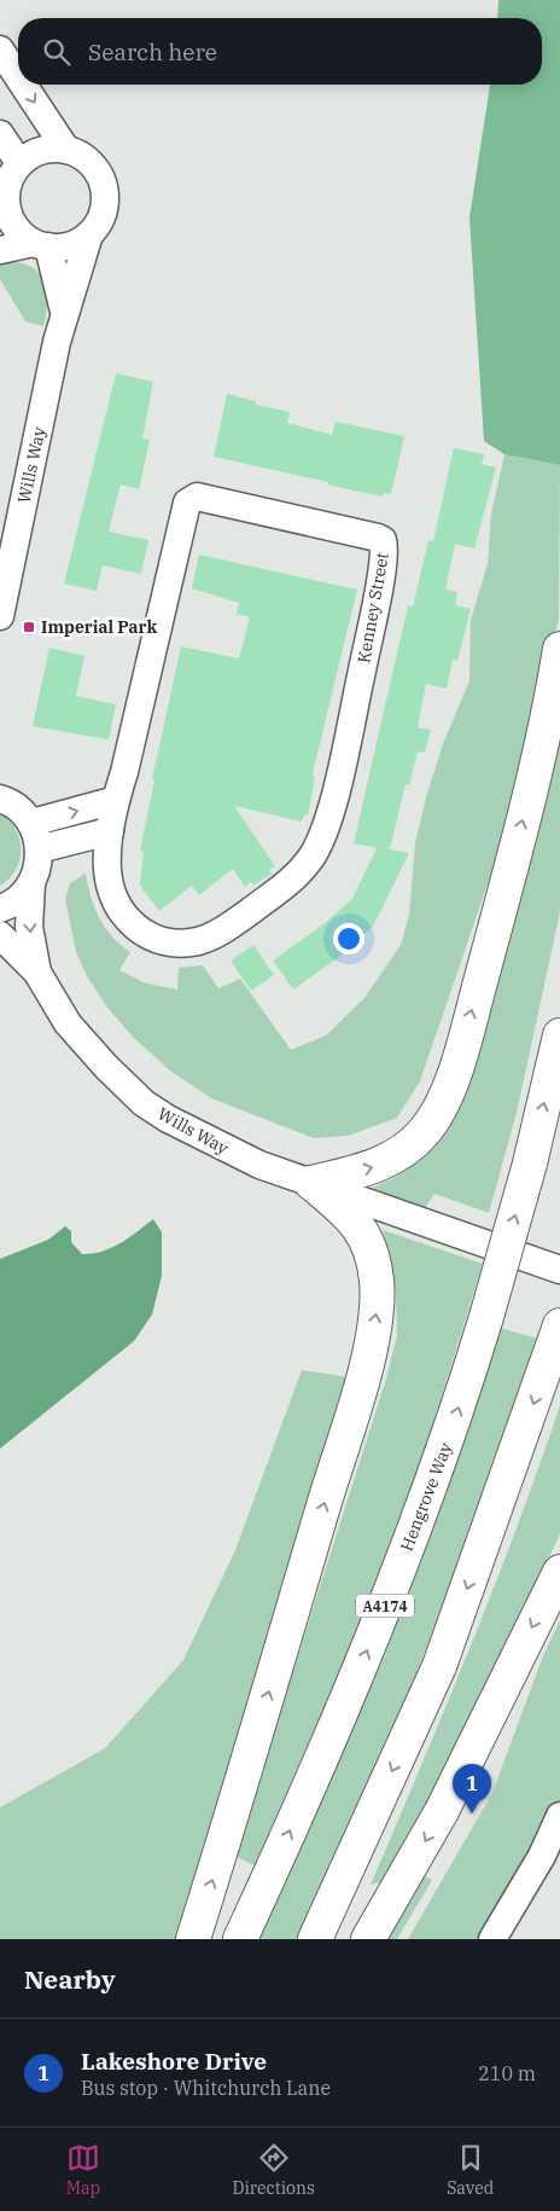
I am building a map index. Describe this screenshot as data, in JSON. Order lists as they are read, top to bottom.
{
  "streets": {
    "highway": ["Hengrove Way", "A4174"],
    "street": ["Wills Way", "Kenney Street"]
  },
  "places": {
    "transit": ["Imperial Park"]
  },
  "page": {
    "search": "Search here",
    "pins": "1",
    "heading": "Nearby",
    "list": [
      {
        "mark": "1",
        "name": "Lakeshore Drive",
        "note": "Bus stop · Whitchurch Lane",
        "value": "210 m"
      }
    ],
    "nav": ["Map", "Directions", "Saved"]
  }
}
